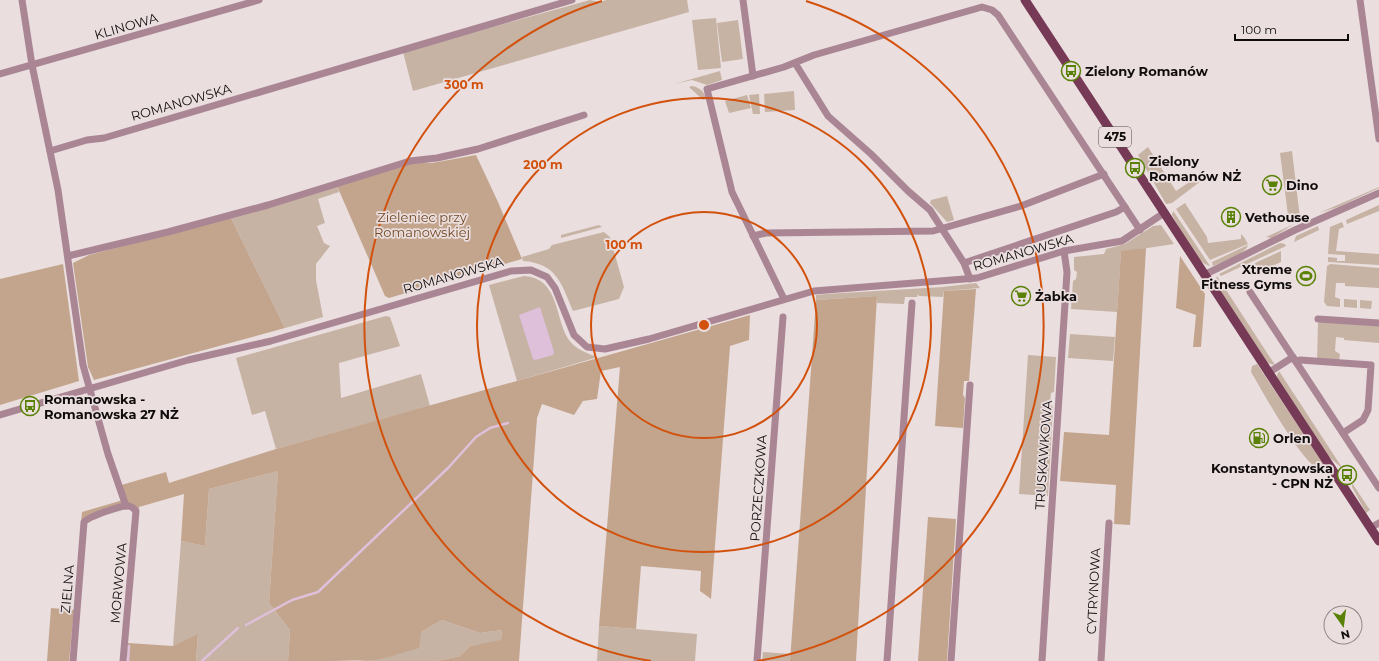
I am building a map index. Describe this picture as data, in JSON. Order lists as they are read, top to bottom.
{
  "streets": {
    "main road": ["475"],
    "street": [
      "KLINOWA",
      "ROMANOWSKA",
      "TRUSKAWKOWA",
      "PORZECZKOWA",
      "MORWOWA",
      "ZIELNA",
      "CYTRYNOWA"
    ]
  },
  "crossings": [
    ["ROMANOWSKA", "475"],
    ["ROMANOWSKA", "TRUSKAWKOWA"],
    ["ROMANOWSKA", "MORWOWA"],
    ["MORWOWA", "ZIELNA"]
  ],
  "parks": ["Zieleniec przy Romanowskiej"],
  "places": {
    "bus stop": [
      "Zielony Romanów",
      "Zielony Romanów NŻ",
      "Romanowska - Romanowska 27 NŻ",
      "Konstantynowska - CPN NŻ"
    ],
    "supermarket": ["Dino", "Żabka"],
    "building": ["Vethouse"],
    "sports": ["Xtreme Fitness Gyms"],
    "fuel station": ["Orlen"]
  },
  "scale_bar": "100 m",
  "north": "bottom",
  "rings": ["300 m", "200 m", "100 m"]
}
